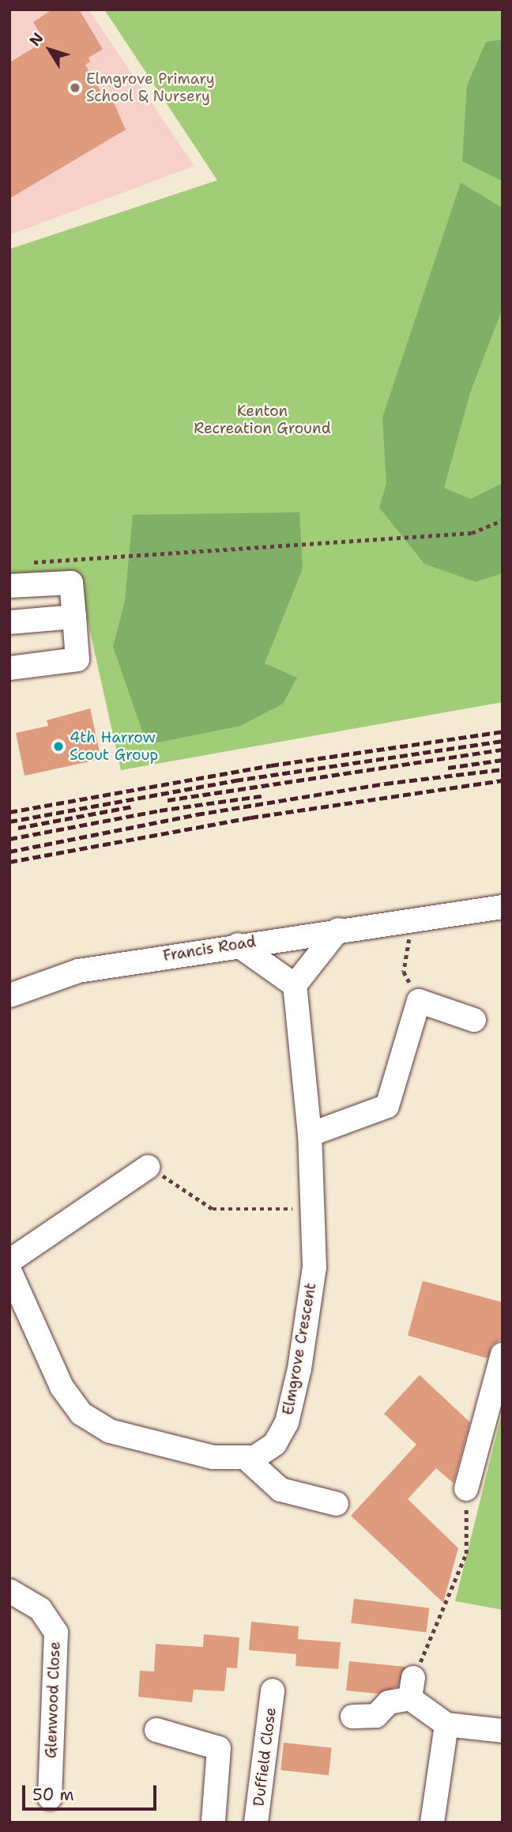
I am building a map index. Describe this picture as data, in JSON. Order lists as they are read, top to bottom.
{
  "streets": {
    "street": [
      "Francis Road",
      "Elmgrove Crescent",
      "Glenwood Close",
      "Duffield Close"
    ]
  },
  "parks": ["Kenton Recreation Ground"],
  "places": ["Elmgrove Primary School & Nursery", "4th Harrow Scout Group"],
  "scale_bar": "50 m",
  "north": "top left"
}
